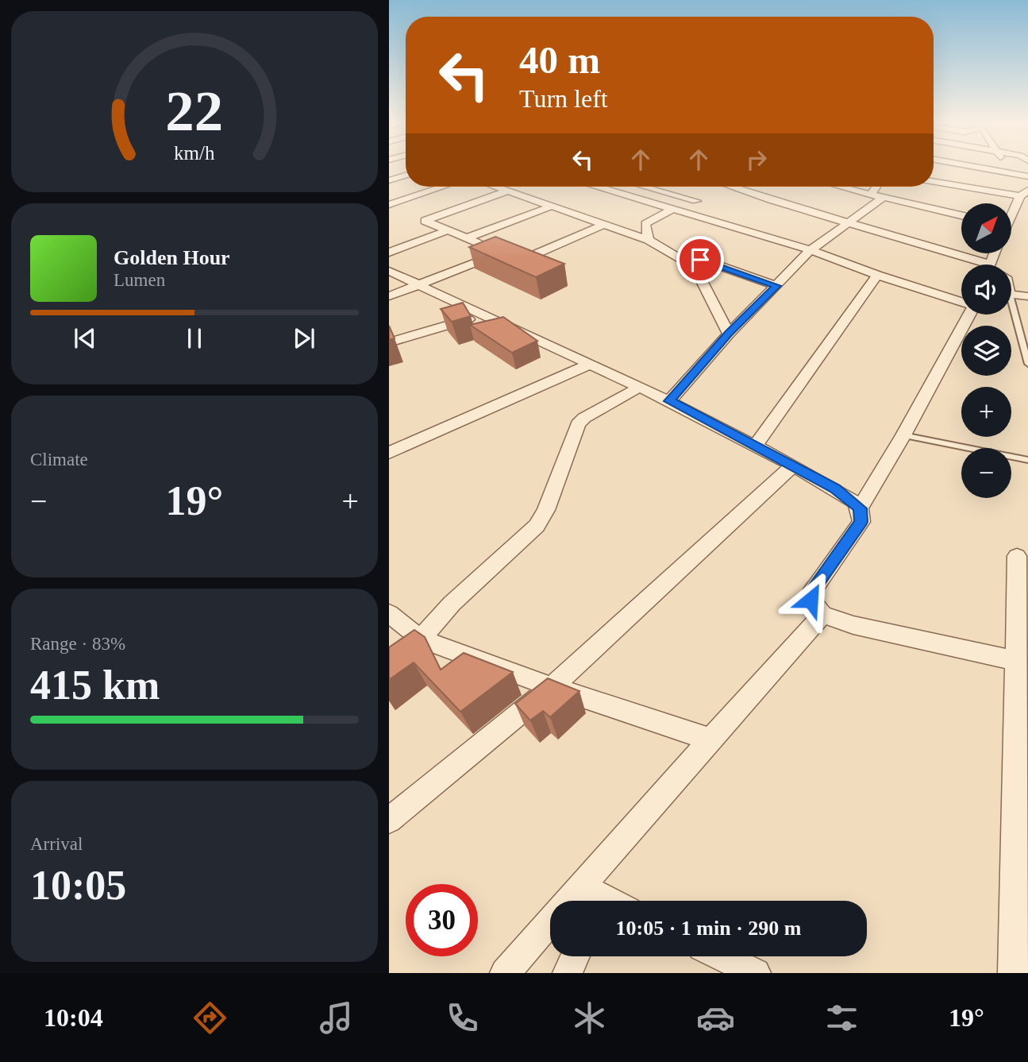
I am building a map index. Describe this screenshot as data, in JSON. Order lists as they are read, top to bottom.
{
  "north": "top right",
  "page": {
    "turn": ["40 m", "Turn left"],
    "map_buttons": ["+", "−"],
    "song": ["Golden Hour", "Lumen"],
    "tile": [
      "Climate",
      ["Range · 83%", "415 km"],
      ["Arrival", "10:05"]
    ],
    "heat": ["−", "19°", "+"],
    "limit": "30",
    "trip": "10:05 · 1 min · 290 m",
    "tabs": ["10:04", "19°"],
    "gauge": ["22", "km/h"]
  }
}
